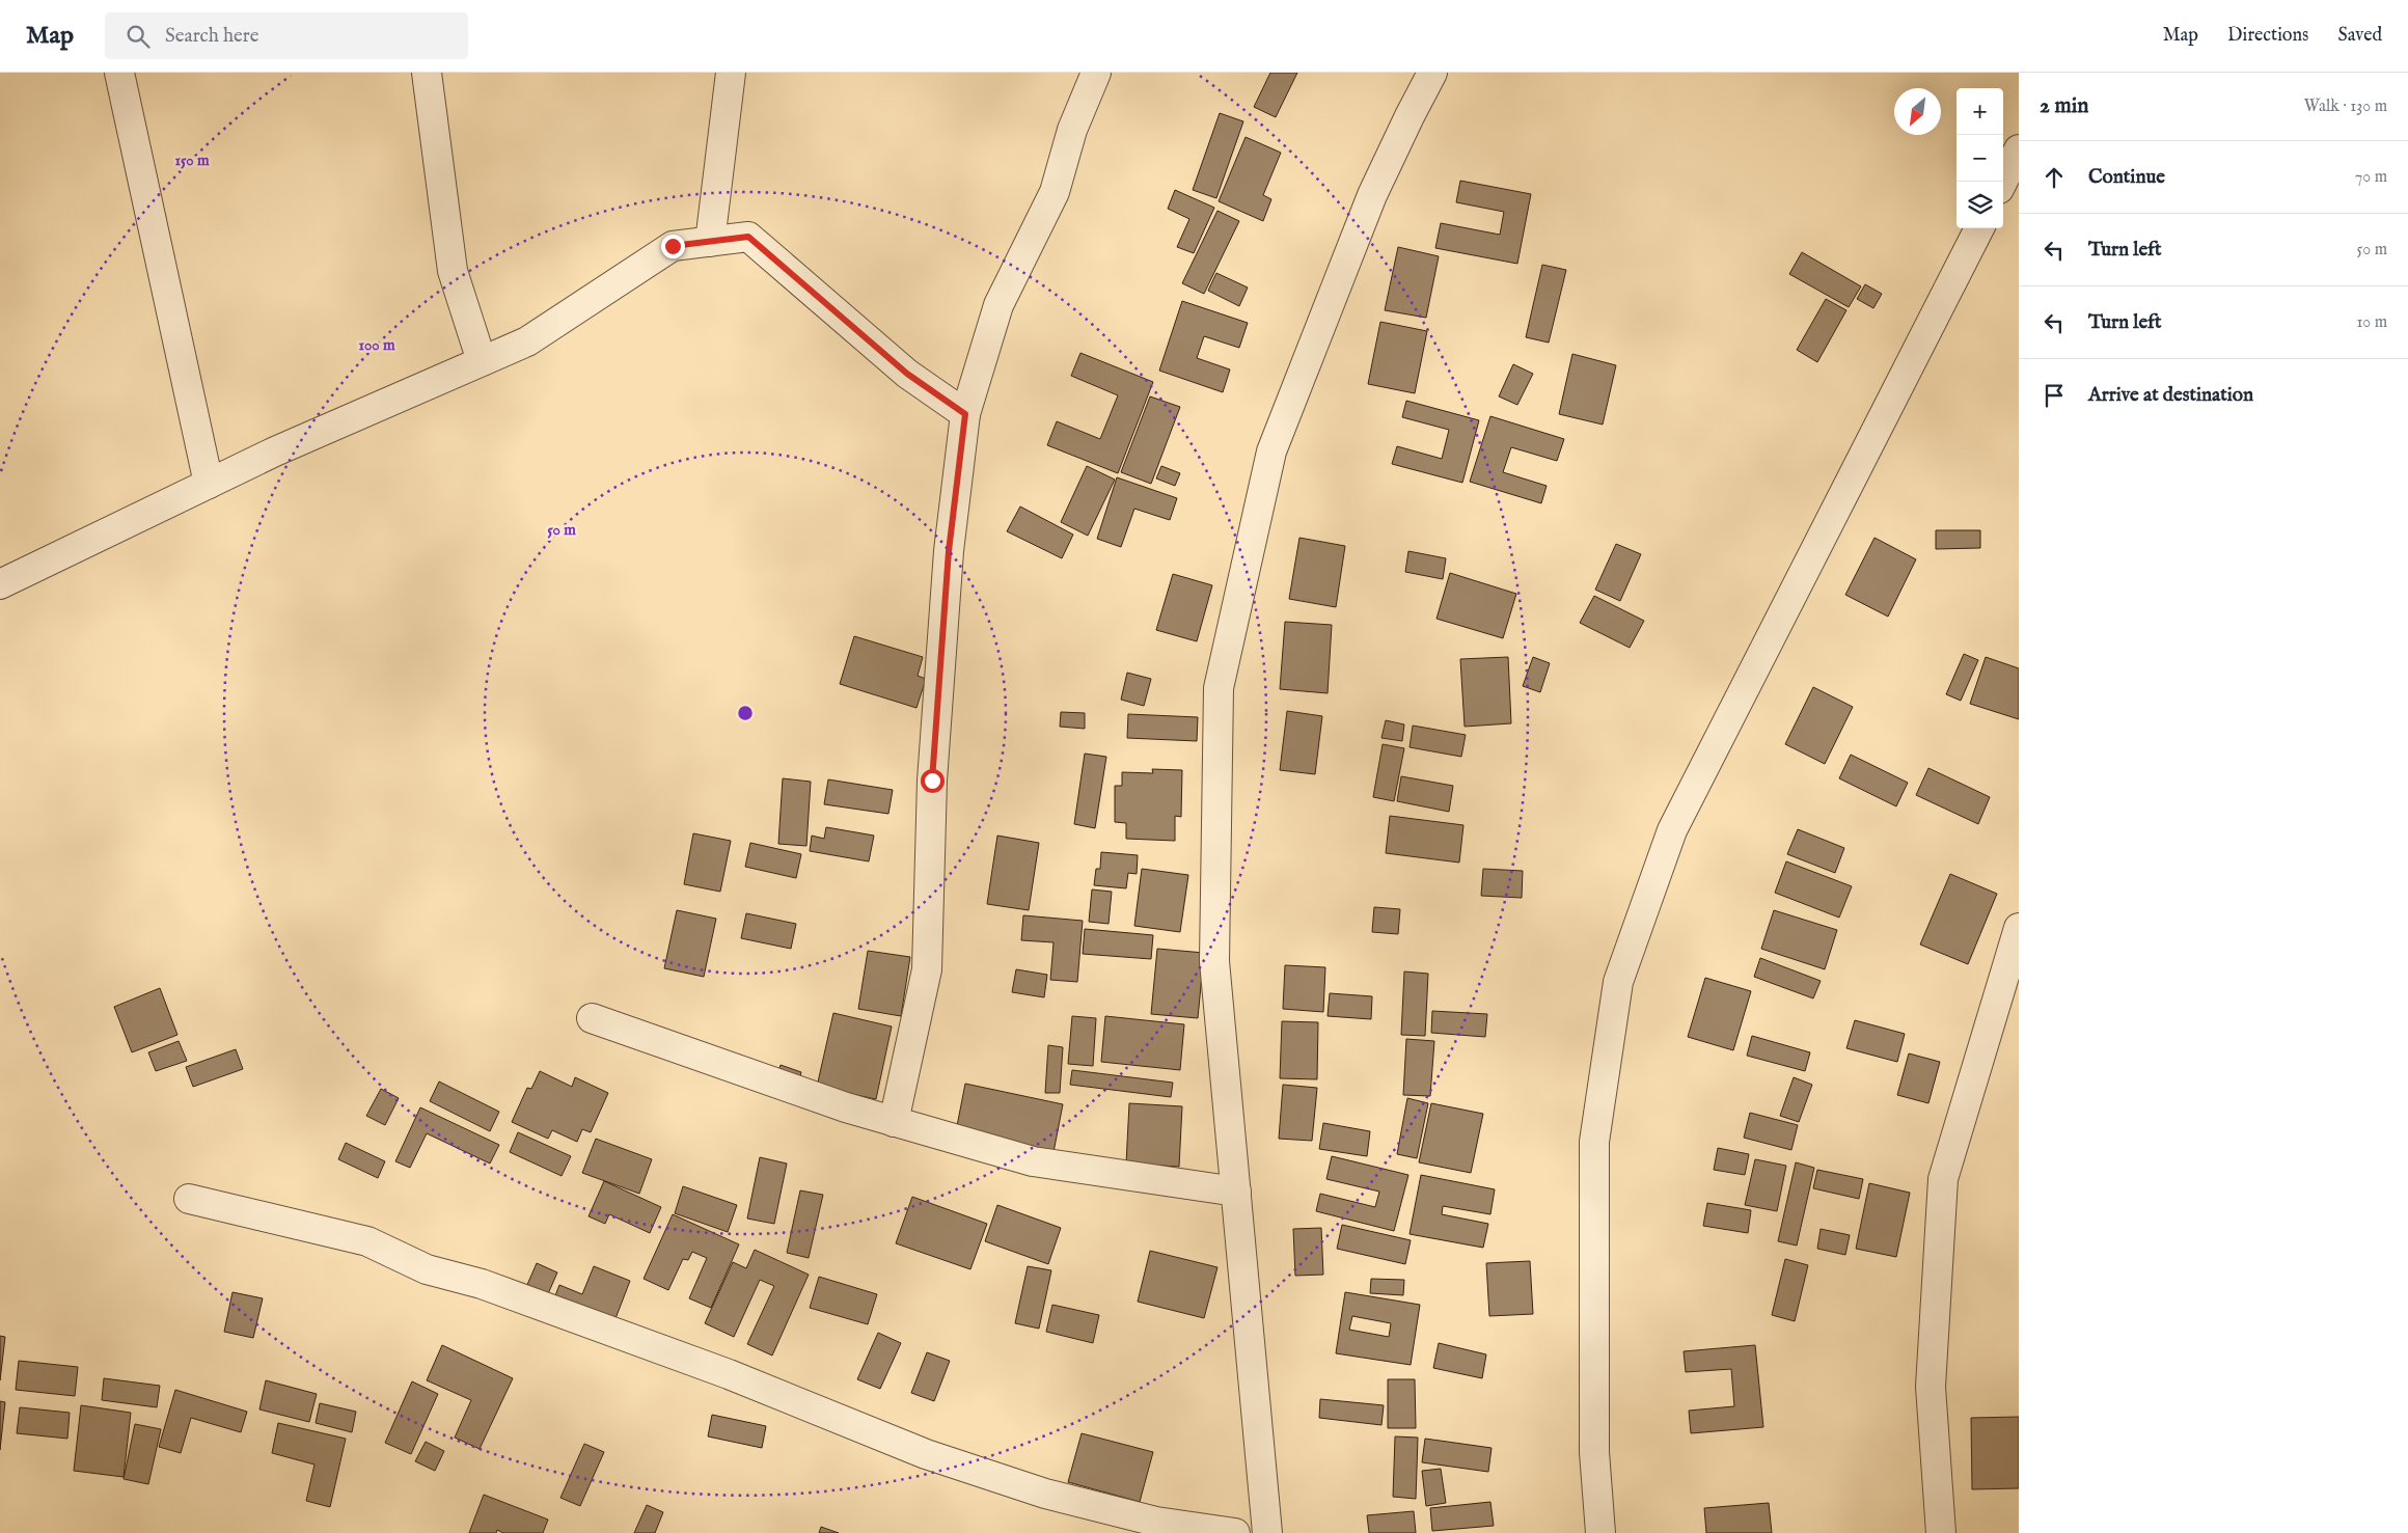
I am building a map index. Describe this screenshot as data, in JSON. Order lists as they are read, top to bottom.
{
  "north": "bottom left",
  "page": {
    "header": "Map",
    "search": "Search here",
    "nav": ["Map", "Directions", "Saved"],
    "heading": ["2 min", "Walk · 130 m"],
    "map_buttons": ["+", "−"],
    "list": [
      ["Continue", "70 m"],
      ["Turn left", "50 m"],
      ["Turn left", "10 m"],
      "Arrive at destination"
    ]
  },
  "rings": ["150 m", "100 m", "50 m"]
}
